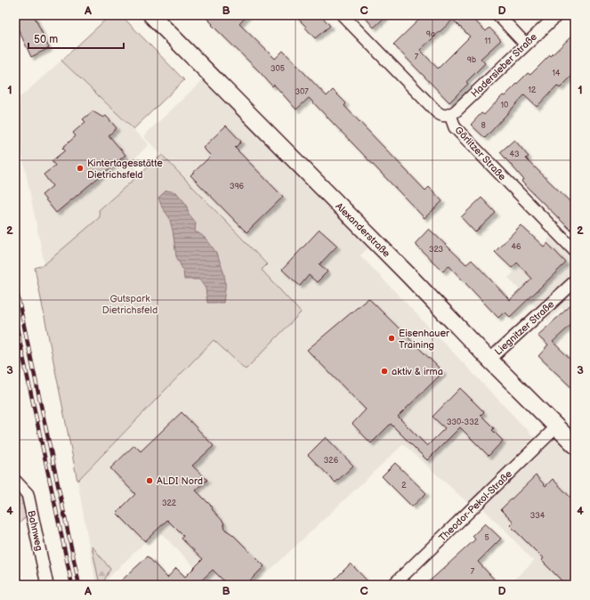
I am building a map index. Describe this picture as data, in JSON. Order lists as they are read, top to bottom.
{
  "streets": {
    "main road": ["Alexanderstraße"],
    "street": [
      "Hadersleber Straße",
      "Görlitzer Straße",
      "Liegnitzer Straße",
      "Theodor-Pekol-Straße",
      "Bahnweg"
    ]
  },
  "crossings": [
    ["Hadersleber Straße", "Görlitzer Straße"],
    ["Alexanderstraße", "Liegnitzer Straße"],
    ["Alexanderstraße", "Theodor-Pekol-Straße"]
  ],
  "parks": ["Gutspark Dietrichsfeld"],
  "places": [
    "Kintertagesstätte Dietrichsfeld",
    "Eisenhauer Training",
    "aktiv & irma",
    "ALDI Nord"
  ],
  "house_numbers": [
    "9a",
    "11",
    "7",
    "9b",
    "305",
    "14",
    "12",
    "307",
    "10",
    "8",
    "43",
    "396",
    "46",
    "323",
    "330-332",
    "326",
    "2",
    "322",
    "334",
    "5",
    "7"
  ],
  "scale_bar": "50 m",
  "grid": {
    "columns": [
      "A",
      "B",
      "C",
      "D"
    ],
    "rows": [
      "1",
      "2",
      "3",
      "4"
    ]
  }
}
